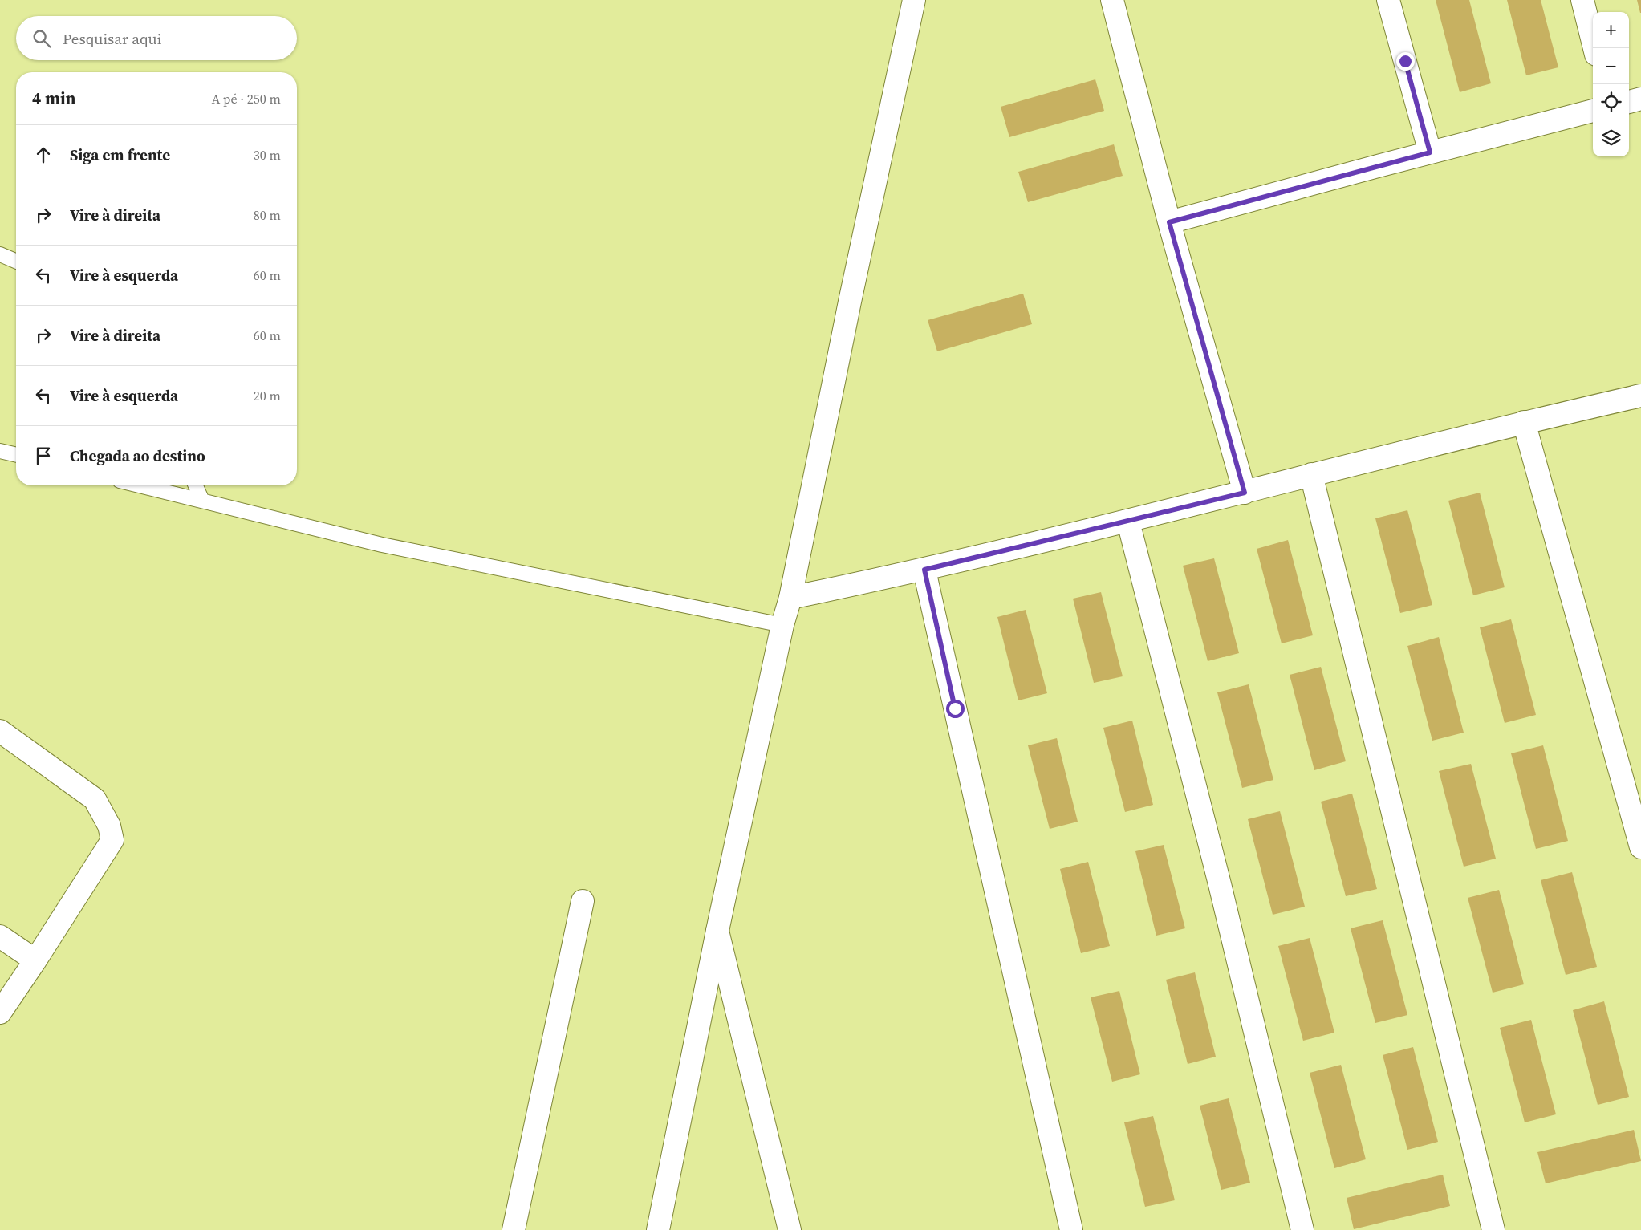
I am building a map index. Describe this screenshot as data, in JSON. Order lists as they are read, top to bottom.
{
  "page": {
    "map_buttons": ["+", "−"],
    "search": "Pesquisar aqui",
    "heading": ["4 min", "A pé · 250 m"],
    "list": [
      ["Siga em frente", "30 m"],
      ["Vire à direita", "80 m"],
      ["Vire à esquerda", "60 m"],
      ["Vire à direita", "60 m"],
      ["Vire à esquerda", "20 m"],
      "Chegada ao destino"
    ]
  }
}
